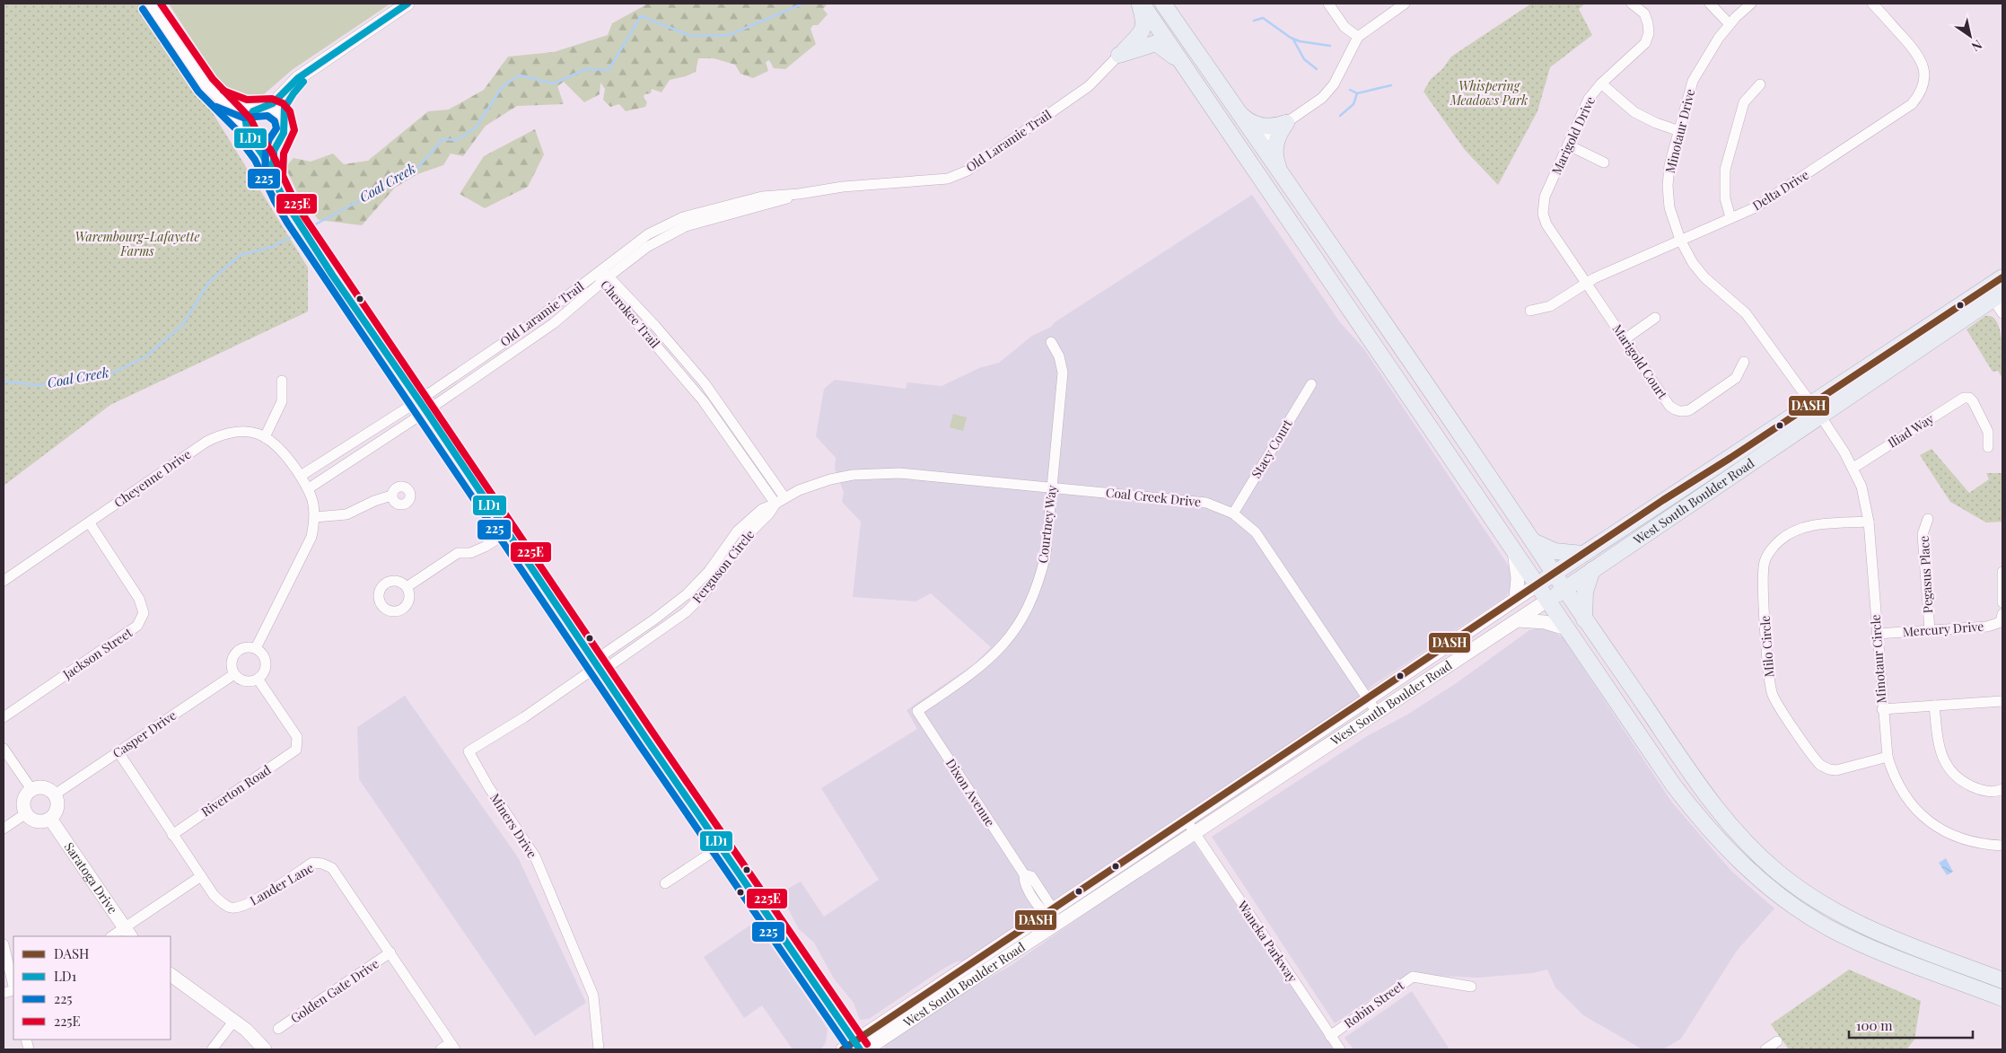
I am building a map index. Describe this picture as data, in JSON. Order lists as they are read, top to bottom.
{
  "streets": {
    "main road": ["West South Boulder Road"],
    "street": [
      "Minotaur Drive",
      "Marigold Drive",
      "Old Laramie Trail",
      "Delta Drive",
      "Cherokee Trail",
      "Marigold Court",
      "Iliad Way",
      "Stacy Court",
      "Cheyenne Drive",
      "Coal Creek Drive",
      "Courtney Way",
      "Ferguson Circle",
      "Pegasus Place",
      "Mercury Drive",
      "Milo Circle",
      "Jackson Street",
      "Minotaur Circle",
      "Casper Drive",
      "Riverton Road",
      "Dixon Avenue",
      "Miners Drive",
      "Saratoga Drive",
      "Lander Lane",
      "Waneka Parkway",
      "Golden Gate Drive",
      "Robin Street"
    ]
  },
  "crossings": [
    ["Minotaur Drive", "Delta Drive"],
    ["Minotaur Drive", "West South Boulder Road"],
    ["Minotaur Drive", "Minotaur Circle"],
    ["Marigold Drive", "Delta Drive"],
    ["Marigold Drive", "Marigold Court"],
    ["Old Laramie Trail", "Cherokee Trail"],
    ["Old Laramie Trail", "Cheyenne Drive"],
    ["Delta Drive", "Marigold Court"],
    ["Cherokee Trail", "Ferguson Circle"],
    ["Iliad Way", "Minotaur Circle"],
    ["Stacy Court", "Coal Creek Drive"],
    ["Cheyenne Drive", "Jackson Street"],
    ["Coal Creek Drive", "West South Boulder Road"],
    ["Coal Creek Drive", "Courtney Way"],
    ["Coal Creek Drive", "Ferguson Circle"],
    ["West South Boulder Road", "Minotaur Circle"],
    ["West South Boulder Road", "Dixon Avenue"],
    ["West South Boulder Road", "Waneka Parkway"],
    ["Courtney Way", "Dixon Avenue"],
    ["Ferguson Circle", "Miners Drive"],
    ["Pegasus Place", "Mercury Drive"],
    ["Mercury Drive", "Minotaur Circle"],
    ["Milo Circle", "Minotaur Circle"],
    ["Casper Drive", "Riverton Road"],
    ["Casper Drive", "Saratoga Drive"],
    ["Casper Drive", "Lander Lane"],
    ["Riverton Road", "Lander Lane"],
    ["Lander Lane", "Golden Gate Drive"],
    ["Waneka Parkway", "Robin Street"]
  ],
  "water": ["Coal Creek"],
  "parks": ["Whispering Meadows Park", "Warembourg-Lafayette Farms"],
  "lines": [
    "transit line LD1",
    "transit line 225E",
    "transit line 225",
    "transit line DASH"
  ],
  "legend": [
    "DASH",
    "LD1",
    "225",
    "225E"
  ],
  "scale_bar": "100 m",
  "north": "bottom right"
}
